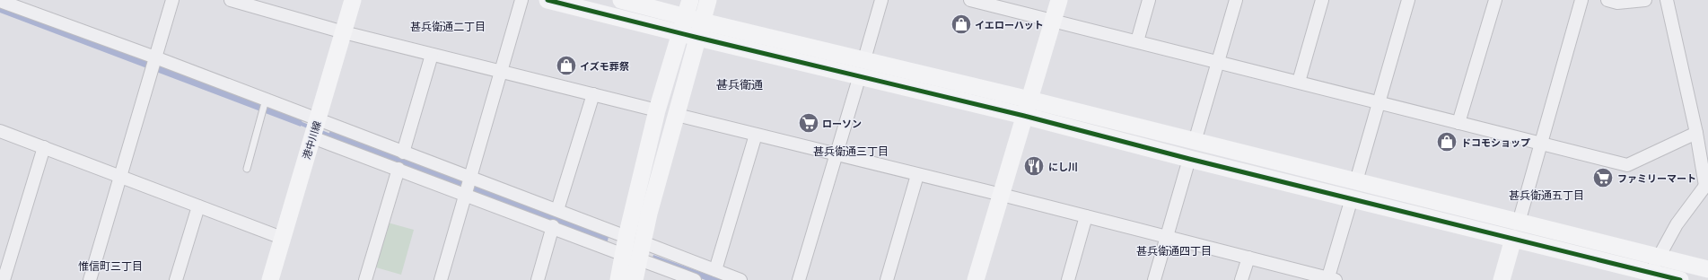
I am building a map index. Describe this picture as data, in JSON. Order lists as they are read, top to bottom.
{
  "streets": {
    "street": ["港中川線"]
  },
  "districts": [
    "甚兵衛通二丁目",
    "甚兵衛通",
    "甚兵衛通三丁目",
    "甚兵衛通五丁目",
    "甚兵衛通四丁目",
    "惟信町三丁目"
  ],
  "places": {
    "shop": ["イエローハット", "イズモ葬祭", "ドコモショップ"],
    "supermarket": ["ローソン", "ファミリーマート"],
    "restaurant": ["にし川"]
  }
}
